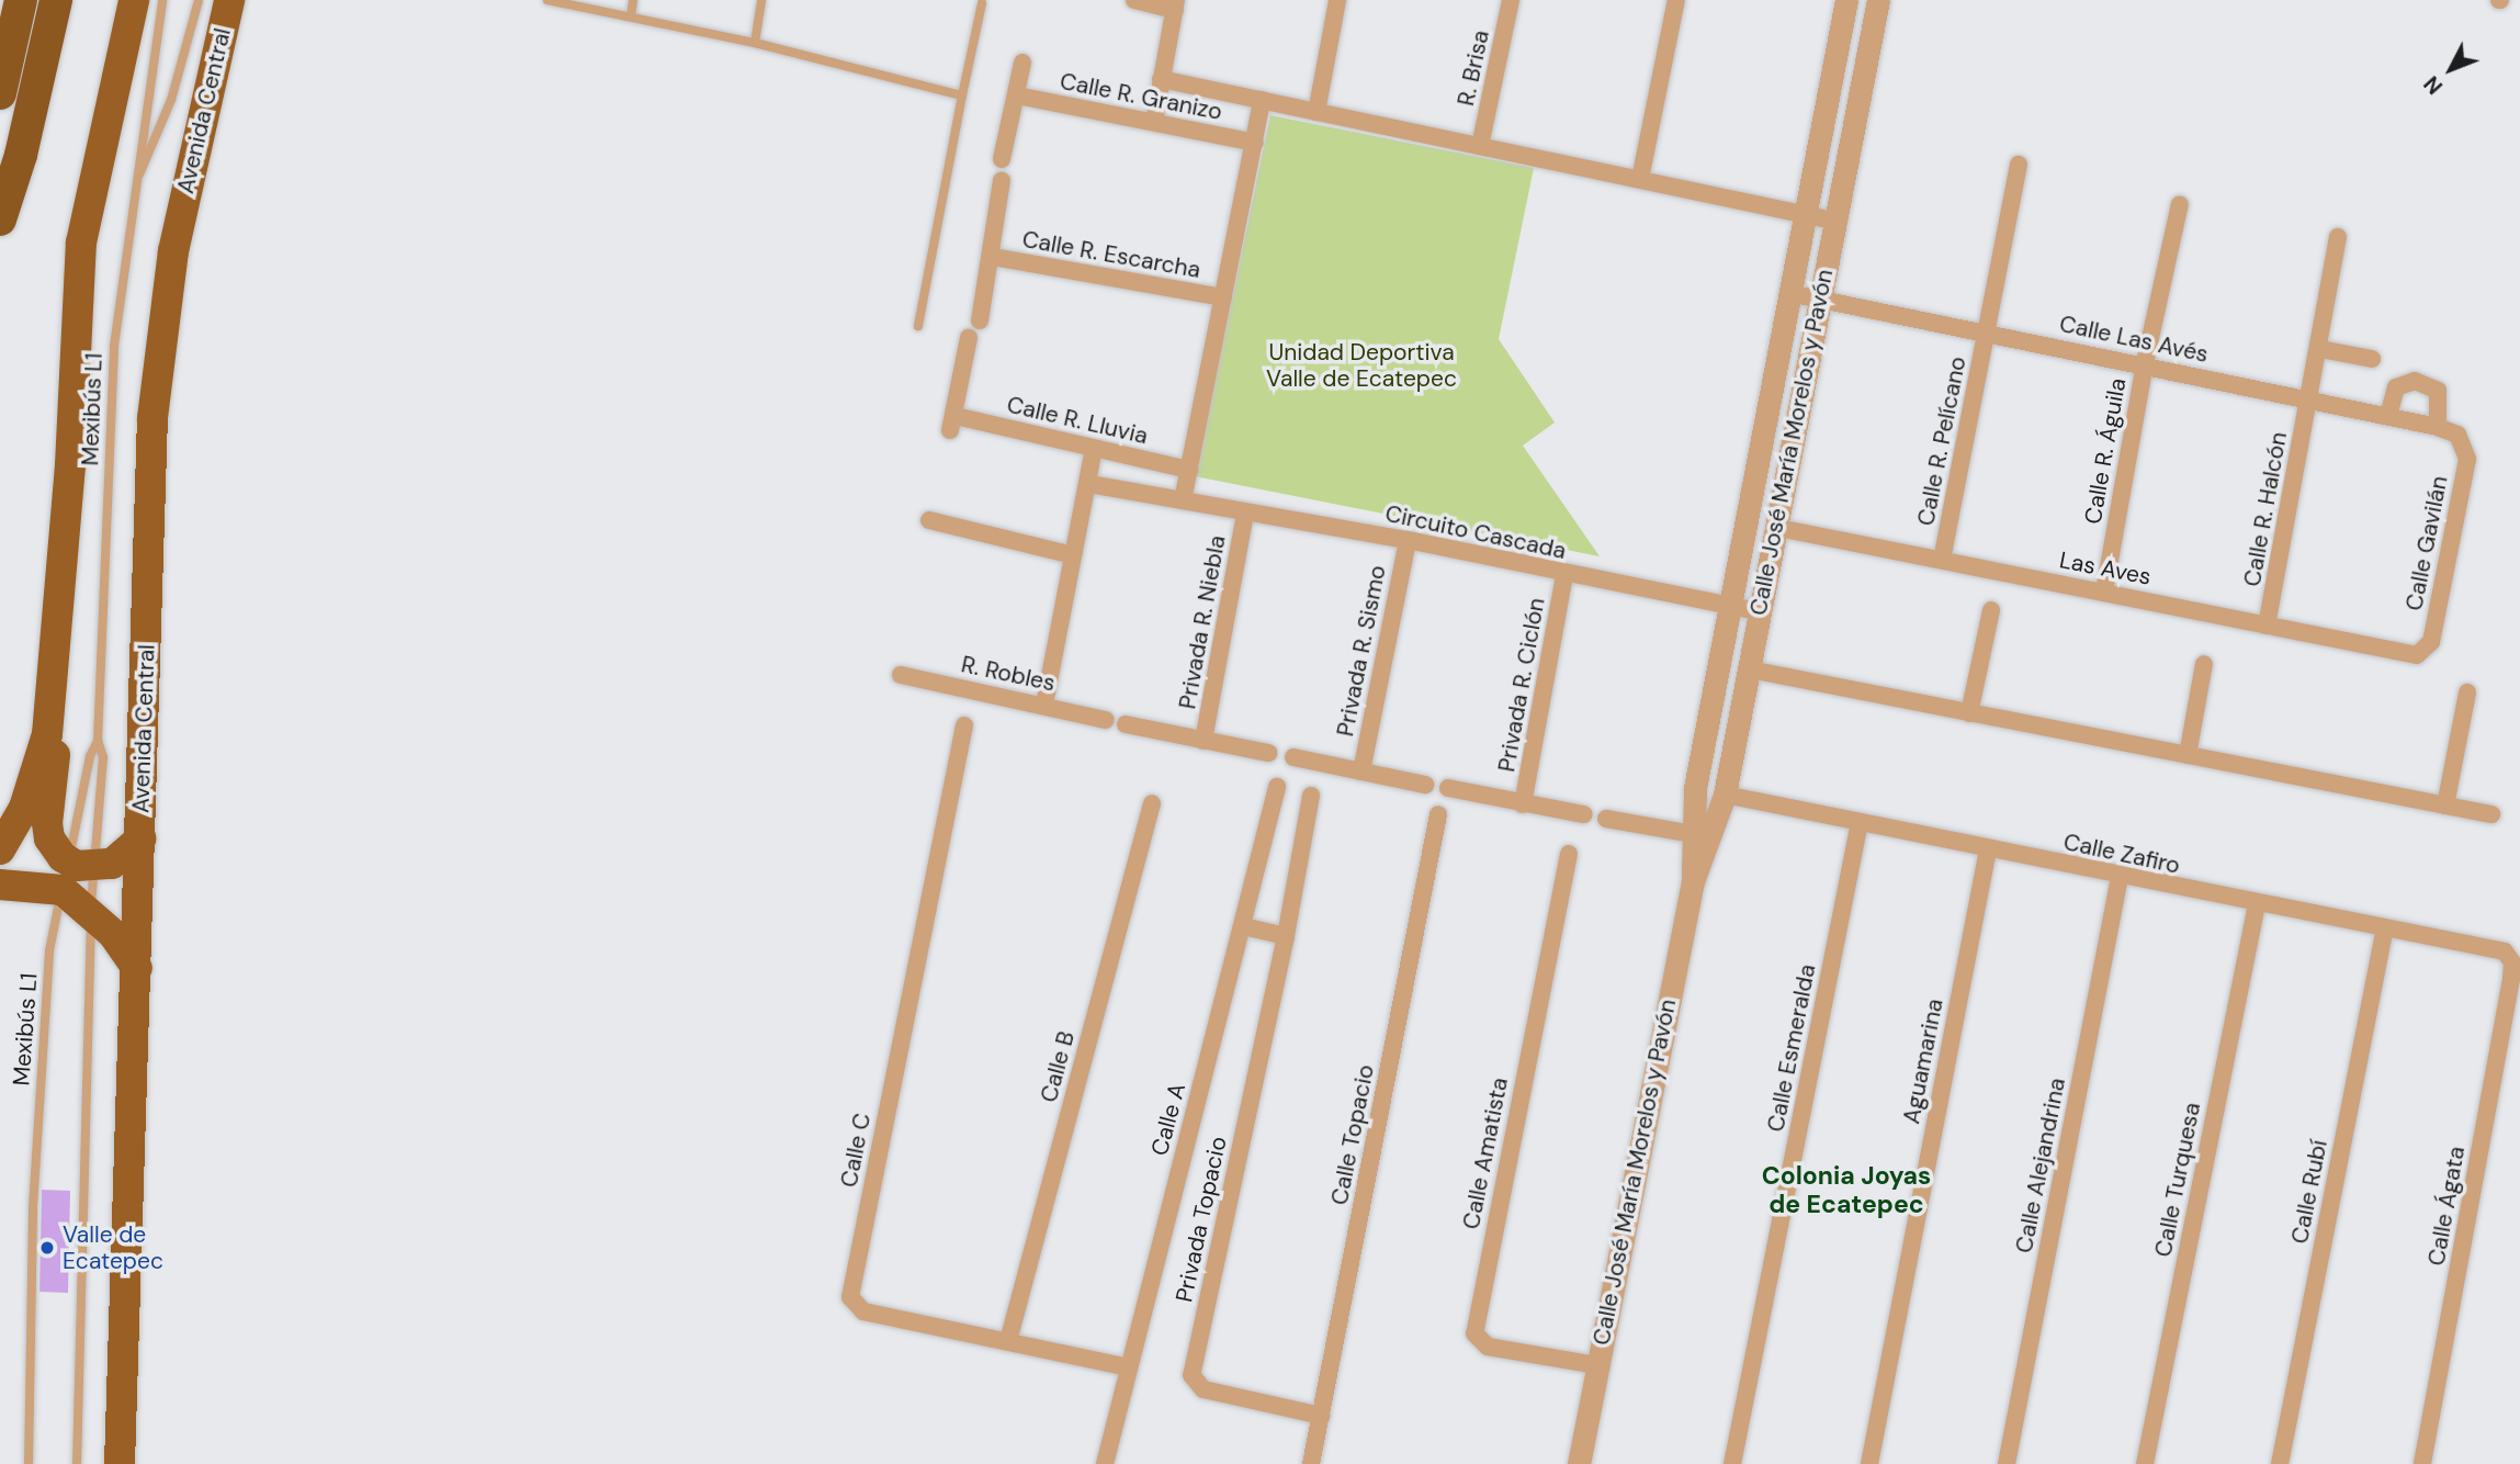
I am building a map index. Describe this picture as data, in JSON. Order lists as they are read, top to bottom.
{
  "streets": {
    "highway": ["Avenida Central"],
    "street": [
      "R. Brisa",
      "Calle R. Granizo",
      "Calle R. Escarcha",
      "Calle Las Avés",
      "Calle R. Lluvia",
      "Calle R. Pelícano",
      "Calle José María Morelos y Pavón",
      "Calle R. Águila",
      "Calle R. Halcón",
      "Circuito Cascada",
      "Calle Gavilán",
      "Las Aves",
      "Privada R. Niebla",
      "Privada R. Sismo",
      "R. Robles",
      "Privada R. Ciclón",
      "Calle Zafiro",
      "Calle Esmeralda",
      "Aguamarina",
      "Calle B",
      "Calle A",
      "Calle Topacio",
      "Calle C",
      "Calle Amatista",
      "Calle Alejandrina",
      "Calle Turquesa",
      "Calle Rubí",
      "Calle Ágata",
      "Privada Topacio"
    ],
    "lane": ["Mexibús L1"]
  },
  "crossings": [
    ["Calle Las Avés", "Calle R. Pelícano"],
    ["Calle Las Avés", "Calle José María Morelos y Pavón"],
    ["Calle Las Avés", "Calle R. Águila"],
    ["Calle Las Avés", "Calle R. Halcón"],
    ["Calle Las Avés", "Calle Gavilán"],
    ["Calle R. Pelícano", "Las Aves"],
    ["Calle José María Morelos y Pavón", "Circuito Cascada"],
    ["Calle José María Morelos y Pavón", "Las Aves"],
    ["Calle José María Morelos y Pavón", "Calle Zafiro"],
    ["Calle José María Morelos y Pavón", "Calle Amatista"],
    ["Calle R. Águila", "Las Aves"],
    ["Calle R. Halcón", "Las Aves"],
    ["Circuito Cascada", "Privada R. Niebla"],
    ["Circuito Cascada", "Privada R. Sismo"],
    ["Circuito Cascada", "Privada R. Ciclón"],
    ["Calle Gavilán", "Las Aves"],
    ["Calle Zafiro", "Calle Esmeralda"],
    ["Calle Zafiro", "Aguamarina"],
    ["Calle Zafiro", "Calle Alejandrina"],
    ["Calle Zafiro", "Calle Turquesa"],
    ["Calle Zafiro", "Calle Rubí"],
    ["Calle Zafiro", "Calle Ágata"],
    ["Calle B", "Calle C"],
    ["Calle A", "Calle C"],
    ["Calle Topacio", "Privada Topacio"]
  ],
  "districts": ["Colonia Joyas de Ecatepec"],
  "parks": ["Unidad Deportiva Valle de Ecatepec"],
  "places": ["Valle de Ecatepec"],
  "north": "bottom left"
}
